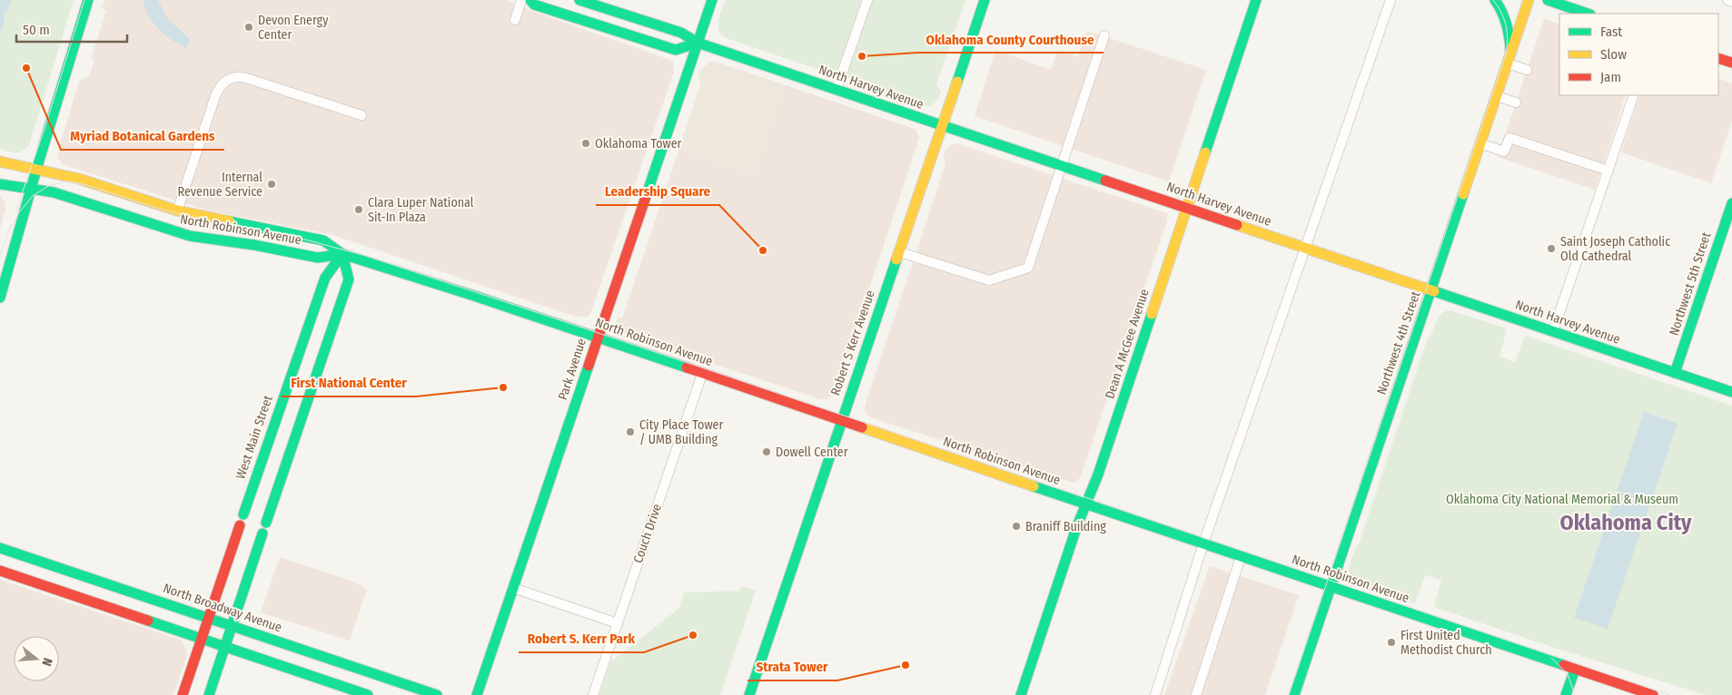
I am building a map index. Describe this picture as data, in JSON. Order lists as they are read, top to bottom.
{
  "streets": {
    "street": [
      "North Harvey Avenue",
      "North Robinson Avenue",
      "Northwest 5th Street",
      "Robert S Kerr Avenue",
      "Northwest 4th Street",
      "Dean A McGee Avenue",
      "Park Avenue",
      "West Main Street",
      "North Broadway Avenue"
    ],
    "lane": ["Couch Drive"]
  },
  "crossings": [
    ["North Harvey Avenue", "Northwest 5th Street"],
    ["North Harvey Avenue", "Robert S Kerr Avenue"],
    ["North Harvey Avenue", "Northwest 4th Street"],
    ["North Harvey Avenue", "Dean A McGee Avenue"],
    ["North Harvey Avenue", "Park Avenue"],
    ["North Robinson Avenue", "Robert S Kerr Avenue"],
    ["North Robinson Avenue", "Northwest 4th Street"],
    ["North Robinson Avenue", "Dean A McGee Avenue"],
    ["North Robinson Avenue", "Park Avenue"],
    ["North Robinson Avenue", "West Main Street"],
    ["North Robinson Avenue", "Couch Drive"]
  ],
  "districts": ["Oklahoma City"],
  "parks": ["Oklahoma City National Memorial & Museum"],
  "places": [
    "Devon Energy Center",
    "Oklahoma County Courthouse",
    "Myriad Botanical Gardens",
    "Oklahoma Tower",
    "Internal Revenue Service",
    "Clara Luper National Sit-In Plaza",
    "Saint Joseph Catholic Old Cathedral",
    "Leadership Square",
    "First National Center",
    "City Place Tower / UMB Building",
    "Dowell Center",
    "Braniff Building",
    "Robert S. Kerr Park",
    "First United Methodist Church",
    "Strata Tower"
  ],
  "legend": ["Fast", "Slow", "Jam"],
  "scale_bar": "50 m",
  "north": "right"
}
